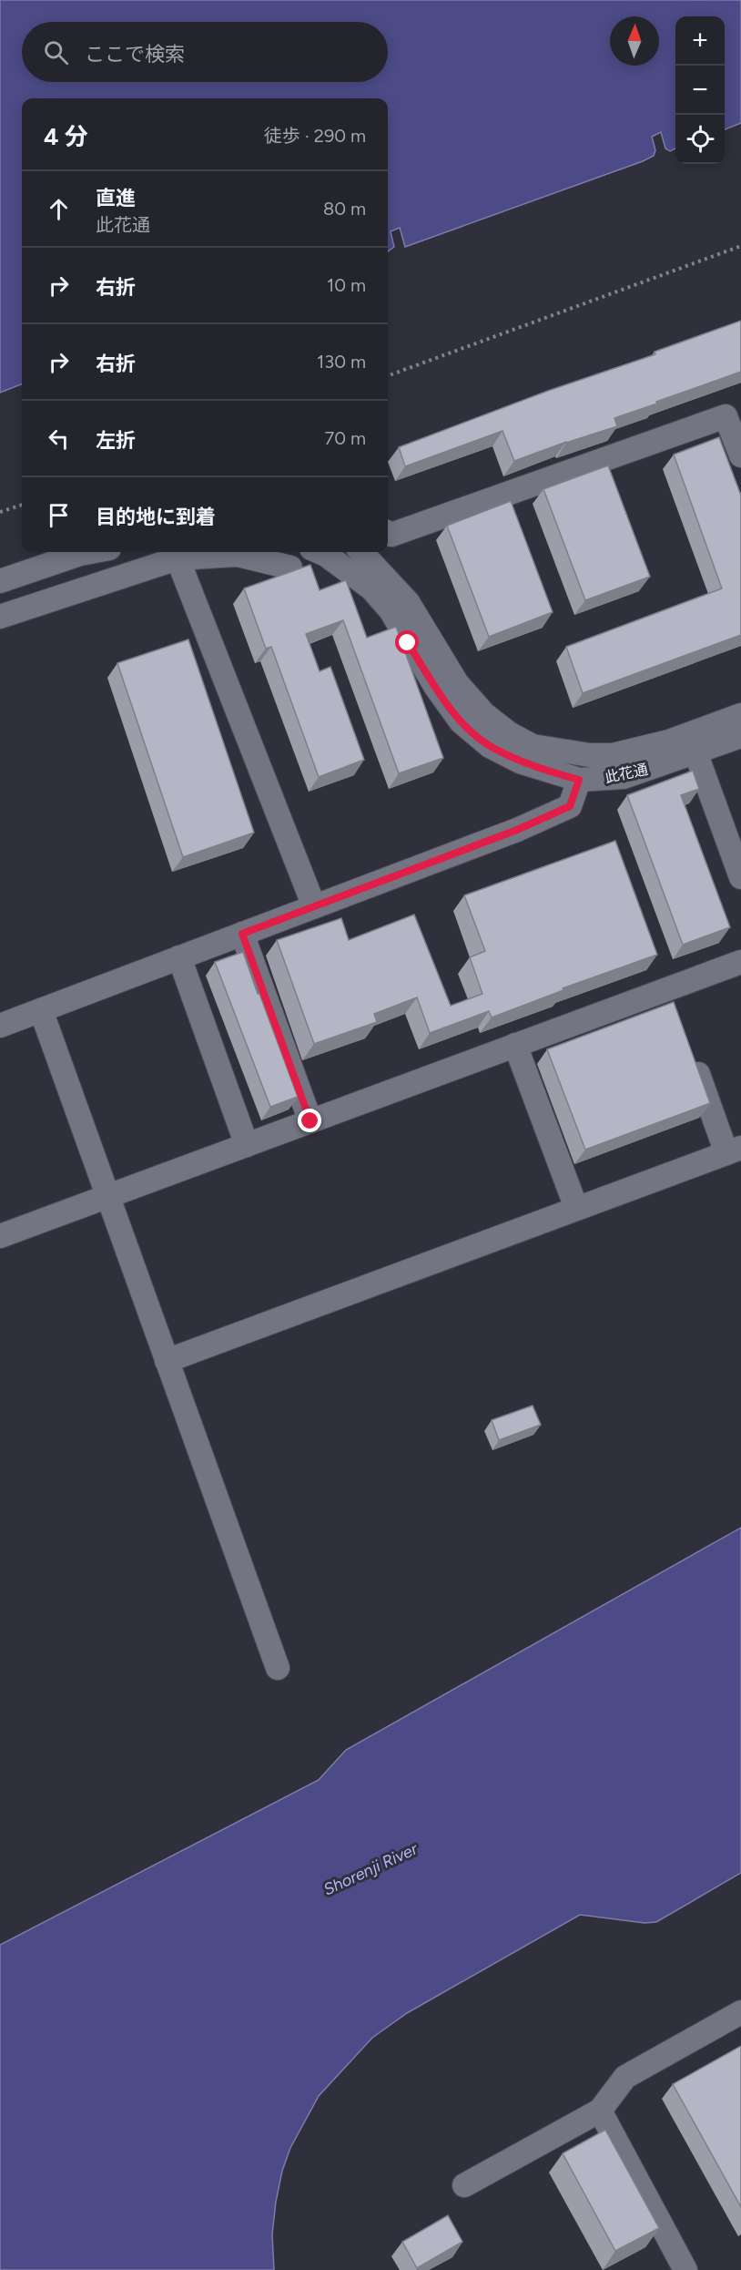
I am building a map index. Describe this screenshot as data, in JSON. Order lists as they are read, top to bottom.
{
  "streets": {
    "street": ["此花通"]
  },
  "water": ["Shorenji River"],
  "north": "top",
  "page": {
    "map_buttons": ["+", "−"],
    "search": "ここで検索",
    "heading": ["4 分", "徒歩 · 290 m"],
    "list": [
      ["直進", "此花通", "80 m"],
      ["右折", "10 m"],
      ["右折", "130 m"],
      ["左折", "70 m"],
      "目的地に到着"
    ]
  }
}
